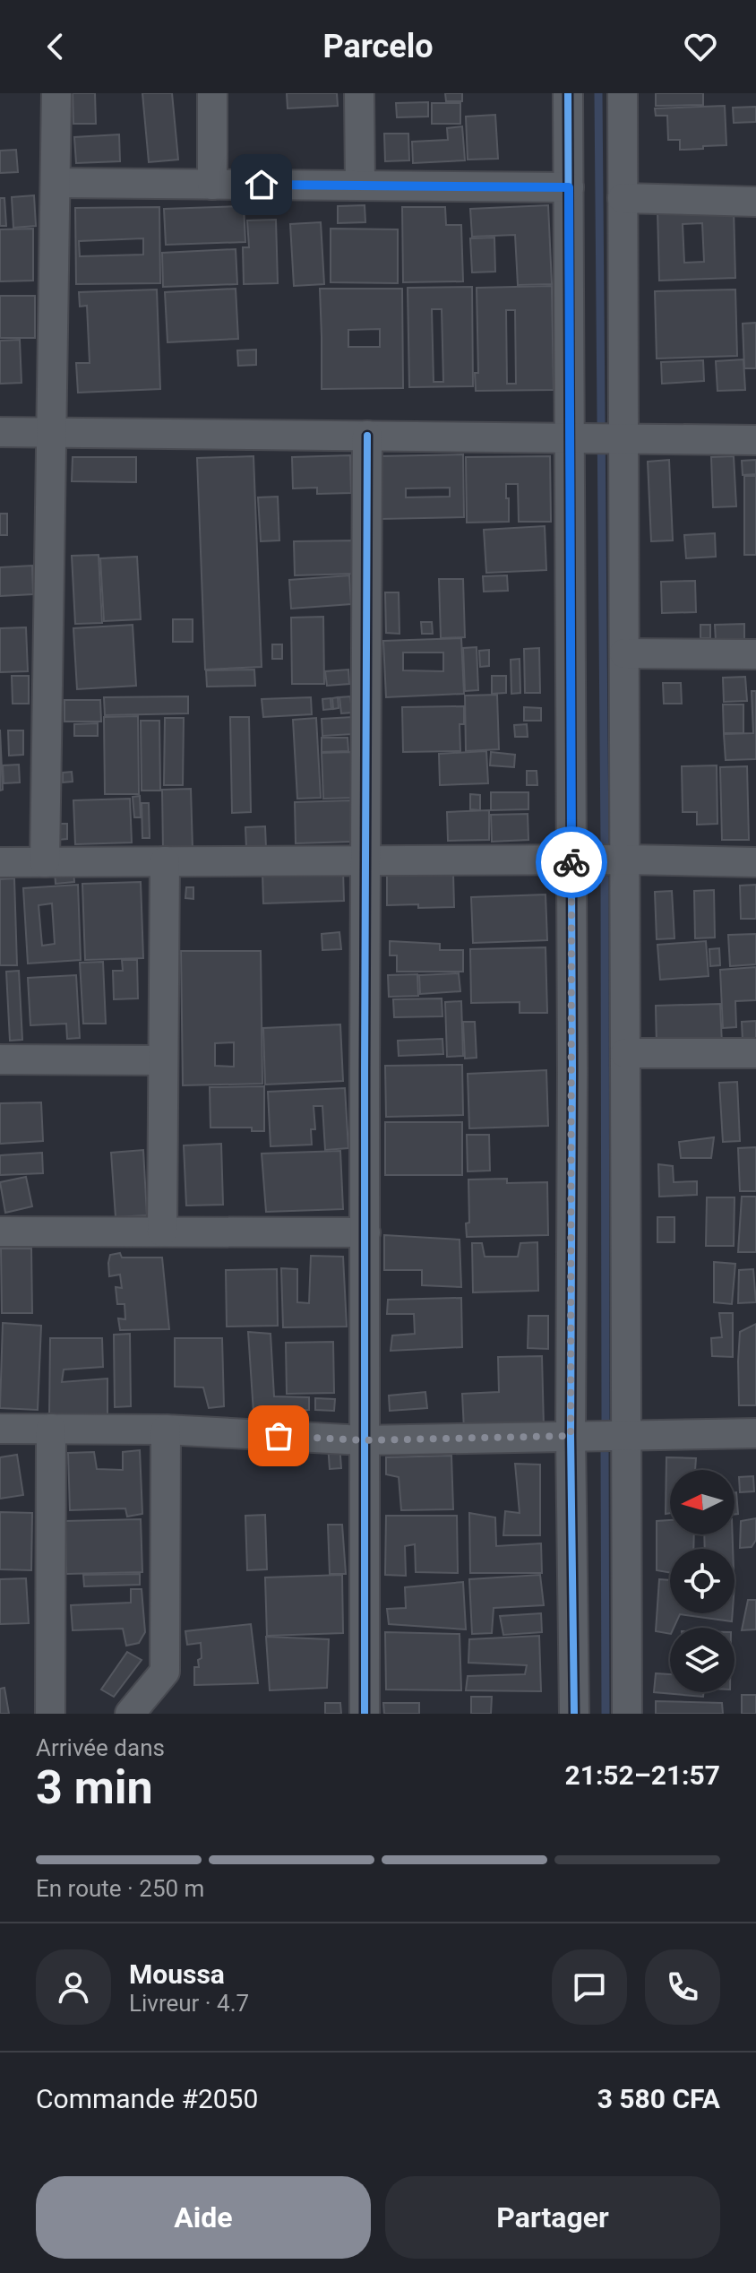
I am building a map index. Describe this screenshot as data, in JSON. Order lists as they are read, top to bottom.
{
  "north": "left",
  "page": {
    "header": "Parcelo",
    "heading": ["3 min", "Arrivée dans", "21:52–21:57"],
    "panel": [
      "Moussa",
      "Livreur · 4.7",
      "Commande #2050",
      "3 580 CFA"
    ],
    "bar": "En route · 250 m",
    "buttons": ["Aide", "Partager"]
  }
}
